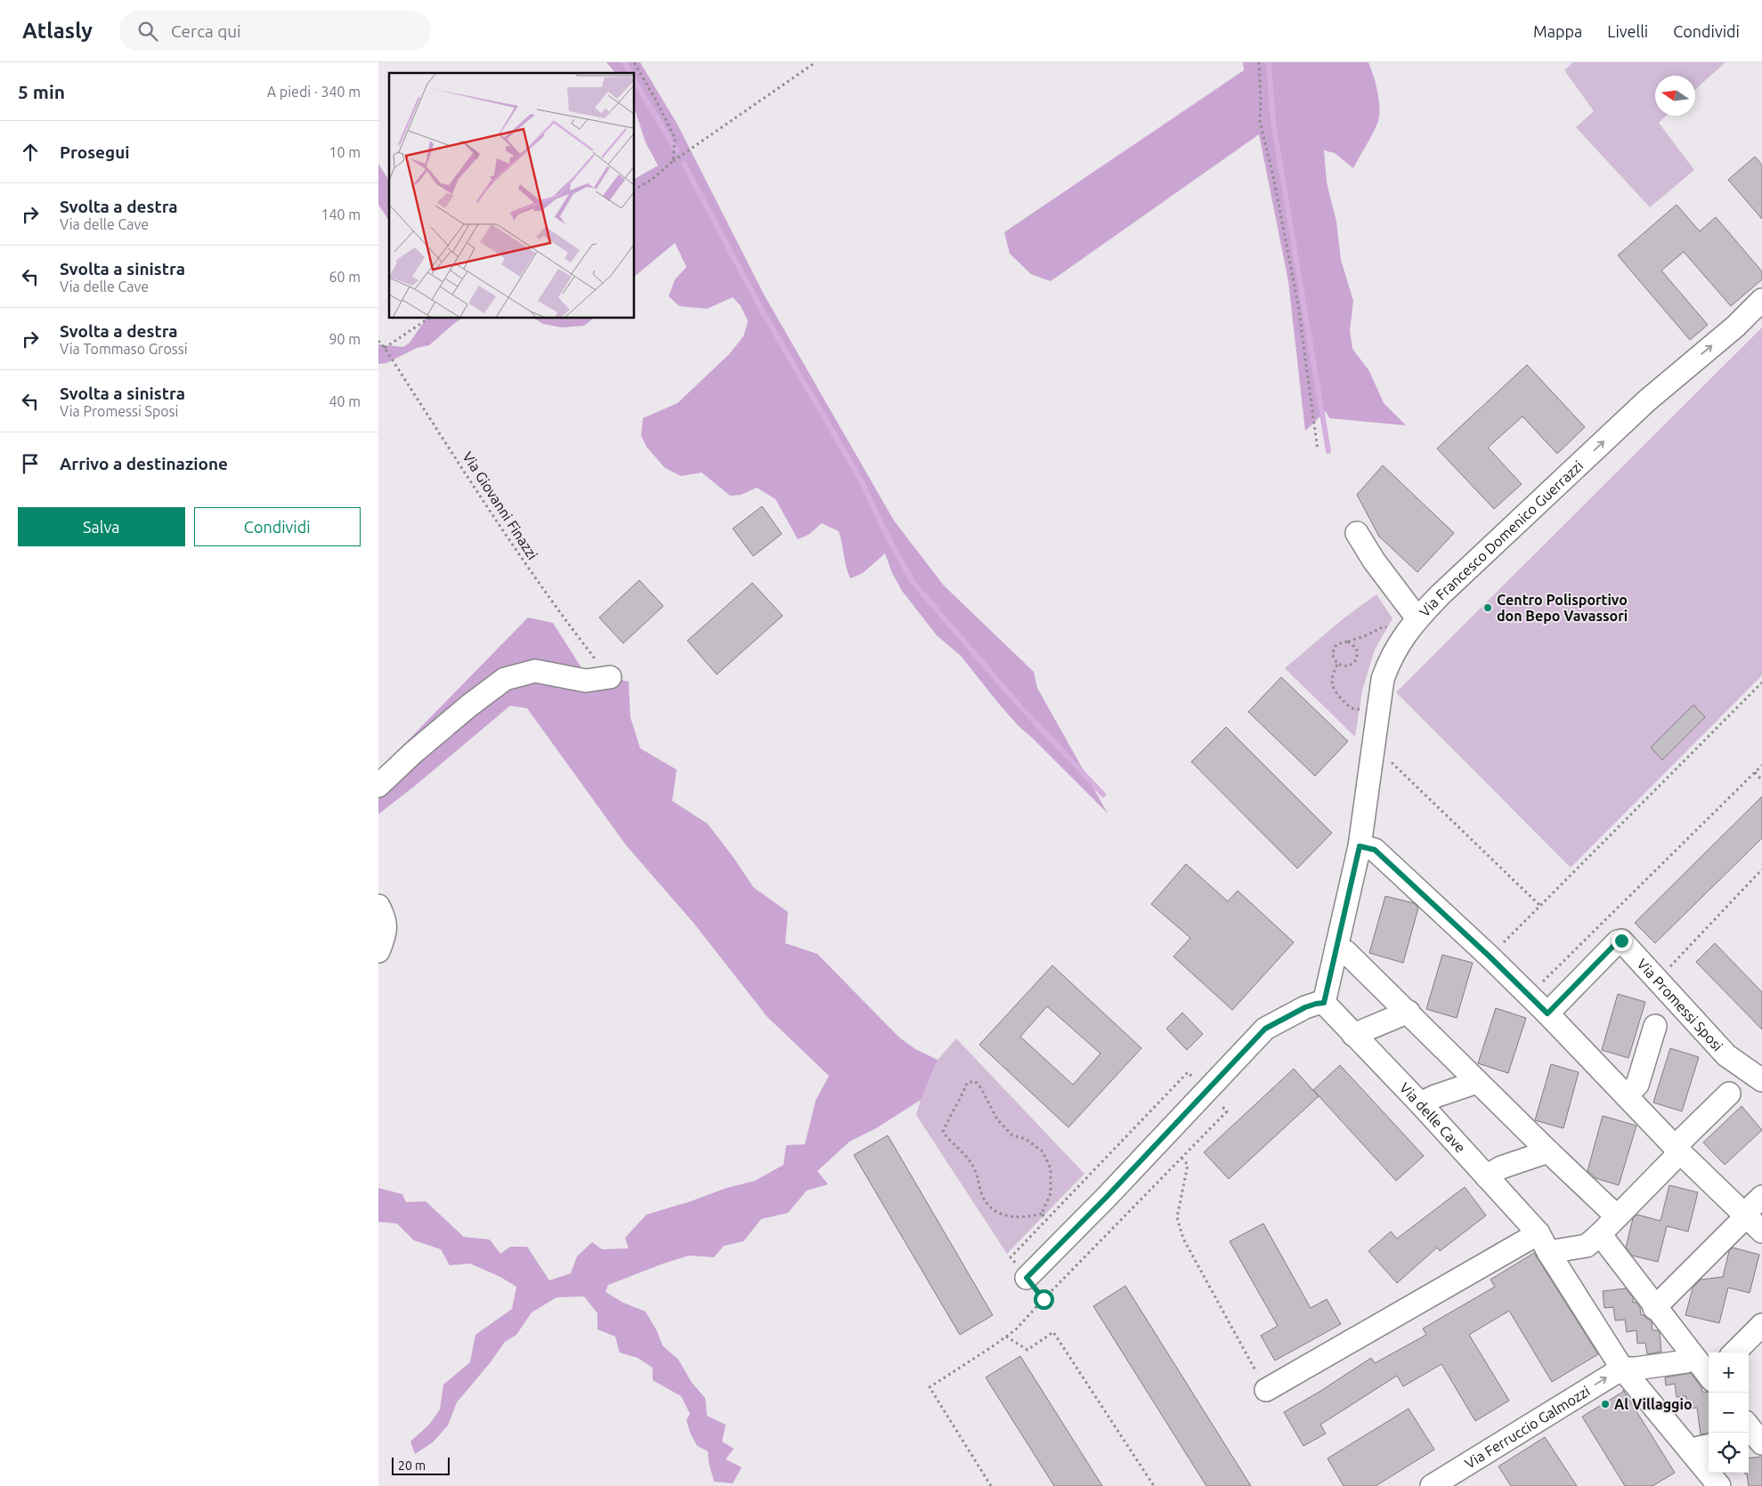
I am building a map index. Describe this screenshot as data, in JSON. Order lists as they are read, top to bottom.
{
  "streets": {
    "street": [
      "Via Francesco Domenico Guerrazzi",
      "Via Promessi Sposi",
      "Via delle Cave",
      "Via Ferruccio Galmozzi"
    ],
    "path": ["Via Giovanni Finazzi"]
  },
  "crossings": [
    ["Via delle Cave", "Via Ferruccio Galmozzi"]
  ],
  "one_way": ["Via Francesco Domenico Guerrazzi"],
  "places": ["Centro Polisportivo don Bepo Vavassori", "Al Villaggio"],
  "scale_bar": "20 m",
  "north": "left",
  "page": {
    "header": "Atlasly",
    "search": "Cerca qui",
    "nav": ["Mappa", "Livelli", "Condividi"],
    "heading": ["5 min", "A piedi · 340 m"],
    "list": [
      ["Prosegui", "10 m"],
      ["Svolta a destra", "Via delle Cave", "140 m"],
      ["Svolta a sinistra", "Via delle Cave", "60 m"],
      ["Svolta a destra", "Via Tommaso Grossi", "90 m"],
      ["Svolta a sinistra", "Via Promessi Sposi", "40 m"],
      "Arrivo a destinazione"
    ],
    "buttons": ["Salva", "Condividi"],
    "map_buttons": ["+", "−"],
    "scale": "20 m"
  }
}
